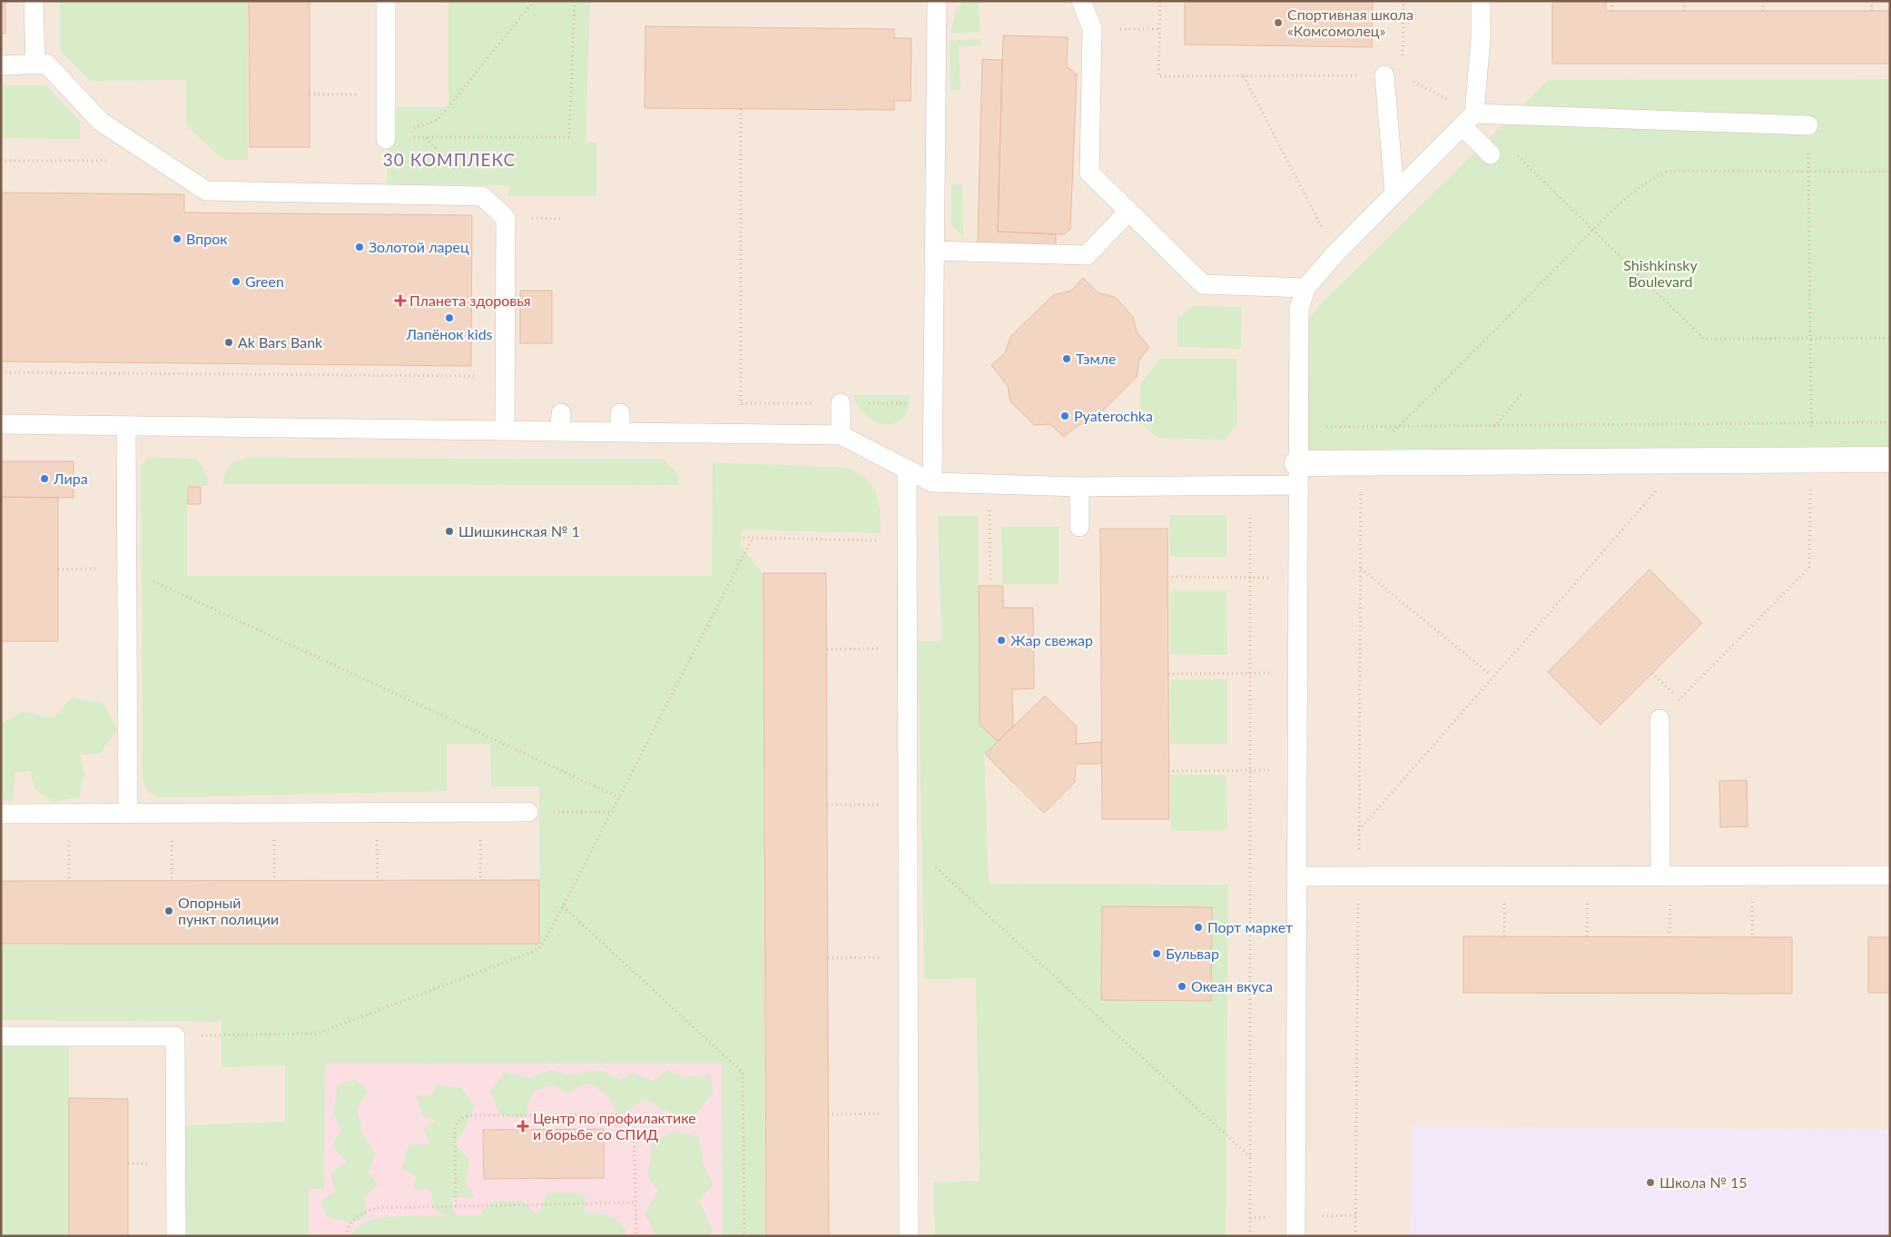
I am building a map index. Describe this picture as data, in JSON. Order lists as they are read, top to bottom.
{
  "districts": ["30 КОМПЛЕКС"],
  "parks": ["Shishkinsky Boulevard"],
  "places": {
    "other": [
      "Спортивная школа «Комсомолец»",
      "Впрок",
      "Золотой ларец",
      "Green",
      "Лапёнок kids",
      "Ak Bars Bank",
      "Тэмле",
      "Pyaterochka",
      "Лира",
      "Шишкинская № 1",
      "Жар свежар",
      "Опорный пункт полиции",
      "Порт маркет",
      "Бульвар",
      "Океан вкуса",
      "Школа № 15"
    ],
    "health": ["Планета здоровья", "Центр по профилактике и борьбе со СПИД"]
  }
}
